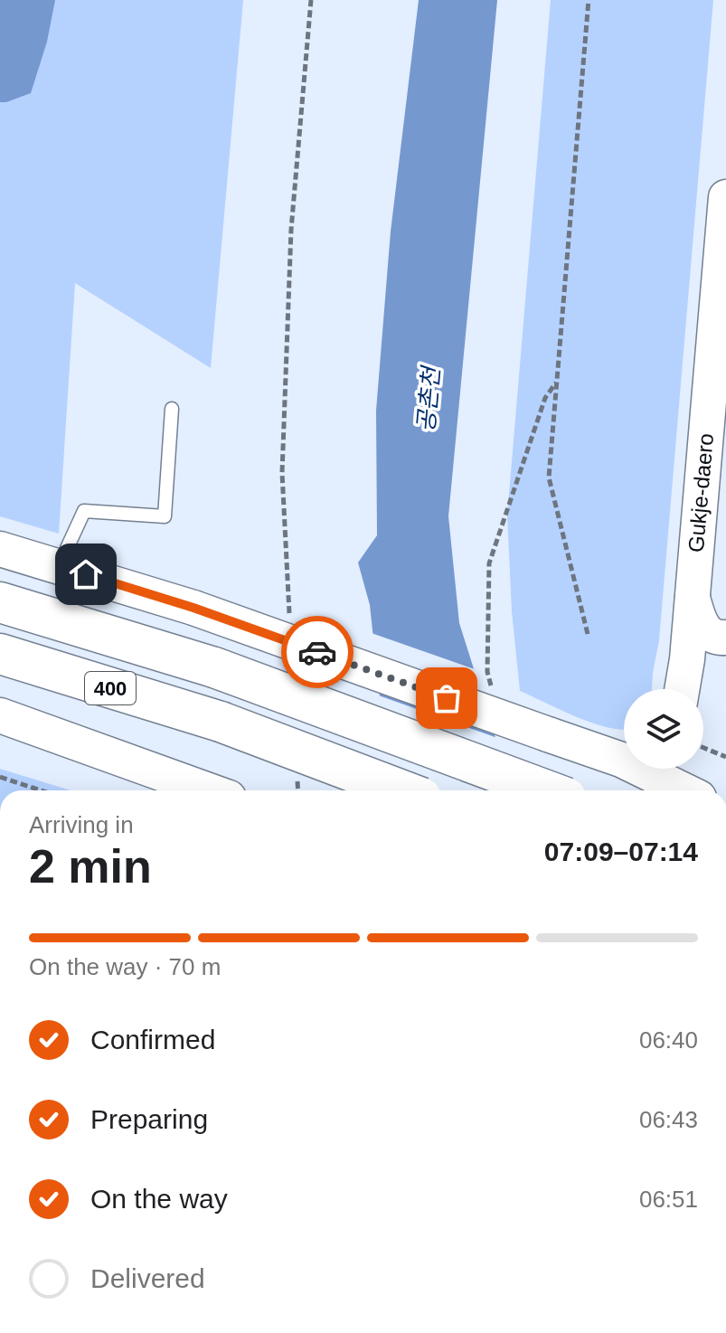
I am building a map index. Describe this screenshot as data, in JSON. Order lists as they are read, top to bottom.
{
  "streets": {
    "highway": ["400"],
    "main road": ["Gukje-daero"]
  },
  "water": ["공촌천"],
  "page": {
    "heading": ["2 min", "Arriving in", "07:09–07:14"],
    "bar": "On the way · 70 m",
    "list": [
      ["Confirmed", "06:40"],
      ["Preparing", "06:43"],
      ["On the way", "06:51"],
      "Delivered"
    ]
  }
}
